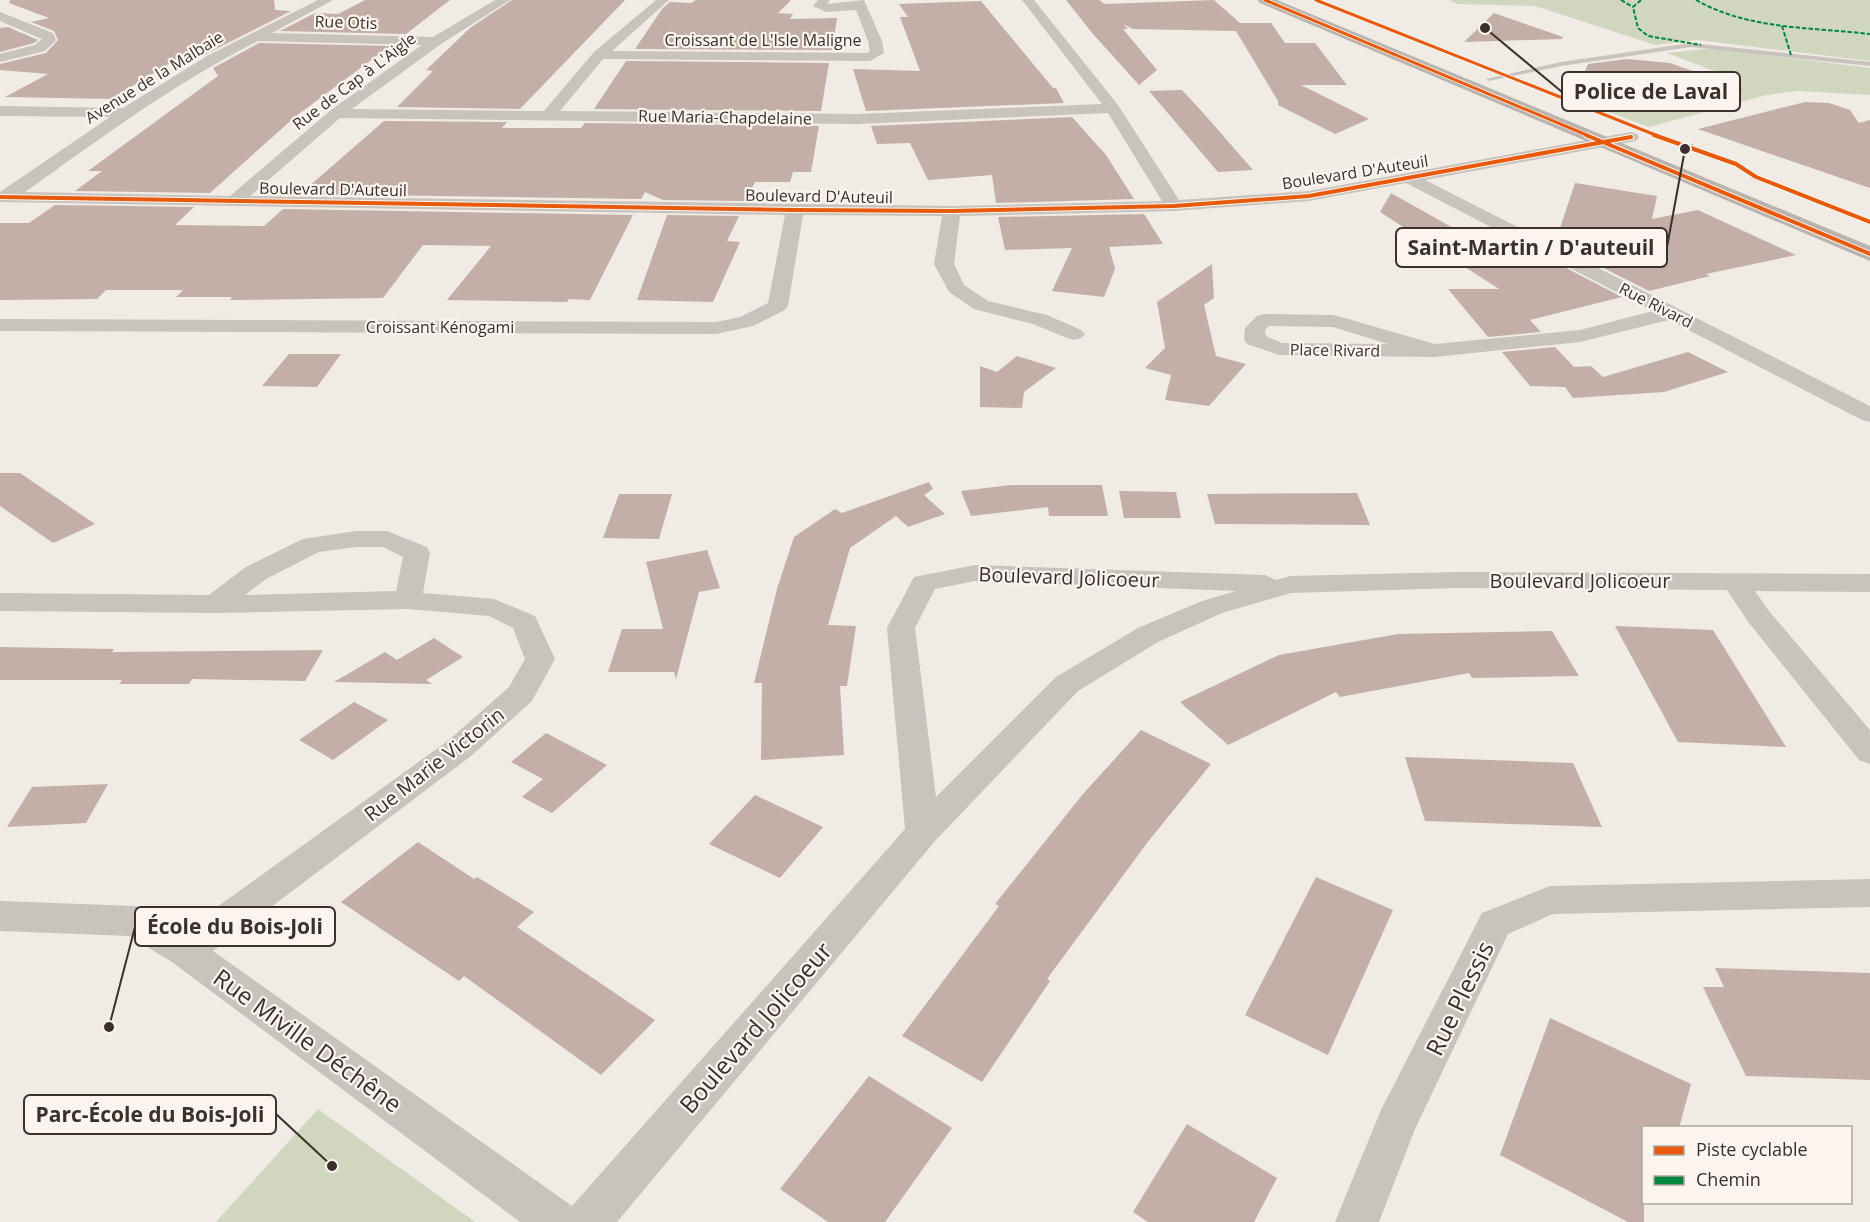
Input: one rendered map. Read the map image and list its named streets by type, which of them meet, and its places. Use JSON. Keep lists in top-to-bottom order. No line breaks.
{"streets":{"street":["Rue Otis","Croissant de L'Isle Maligne","Avenue de la Malbaie","Rue de Cap à L'Aigle","Rue Maria-Chapdelaine","Boulevard D'Auteuil","Rue Rivard","Croissant Kénogami","Place Rivard","Boulevard Jolicoeur","Rue Marie Victorin","Rue Plessis","Rue Miville Déchêne"]},"crossings":[["Rue Otis","Avenue de la Malbaie"],["Rue Otis","Rue de Cap à L'Aigle"],["Avenue de la Malbaie","Boulevard D'Auteuil"],["Rue de Cap à L'Aigle","Rue Maria-Chapdelaine"],["Rue de Cap à L'Aigle","Boulevard D'Auteuil"],["Boulevard D'Auteuil","Rue Rivard"],["Boulevard D'Auteuil","Croissant Kénogami"],["Rue Rivard","Place Rivard"],["Rue Marie Victorin","Rue Miville Déchêne"]],"places":["Police de Laval","Saint-Martin / D'auteuil","École du Bois-Joli","Parc-École du Bois-Joli"],"legend":["Piste cyclable","Chemin"]}
